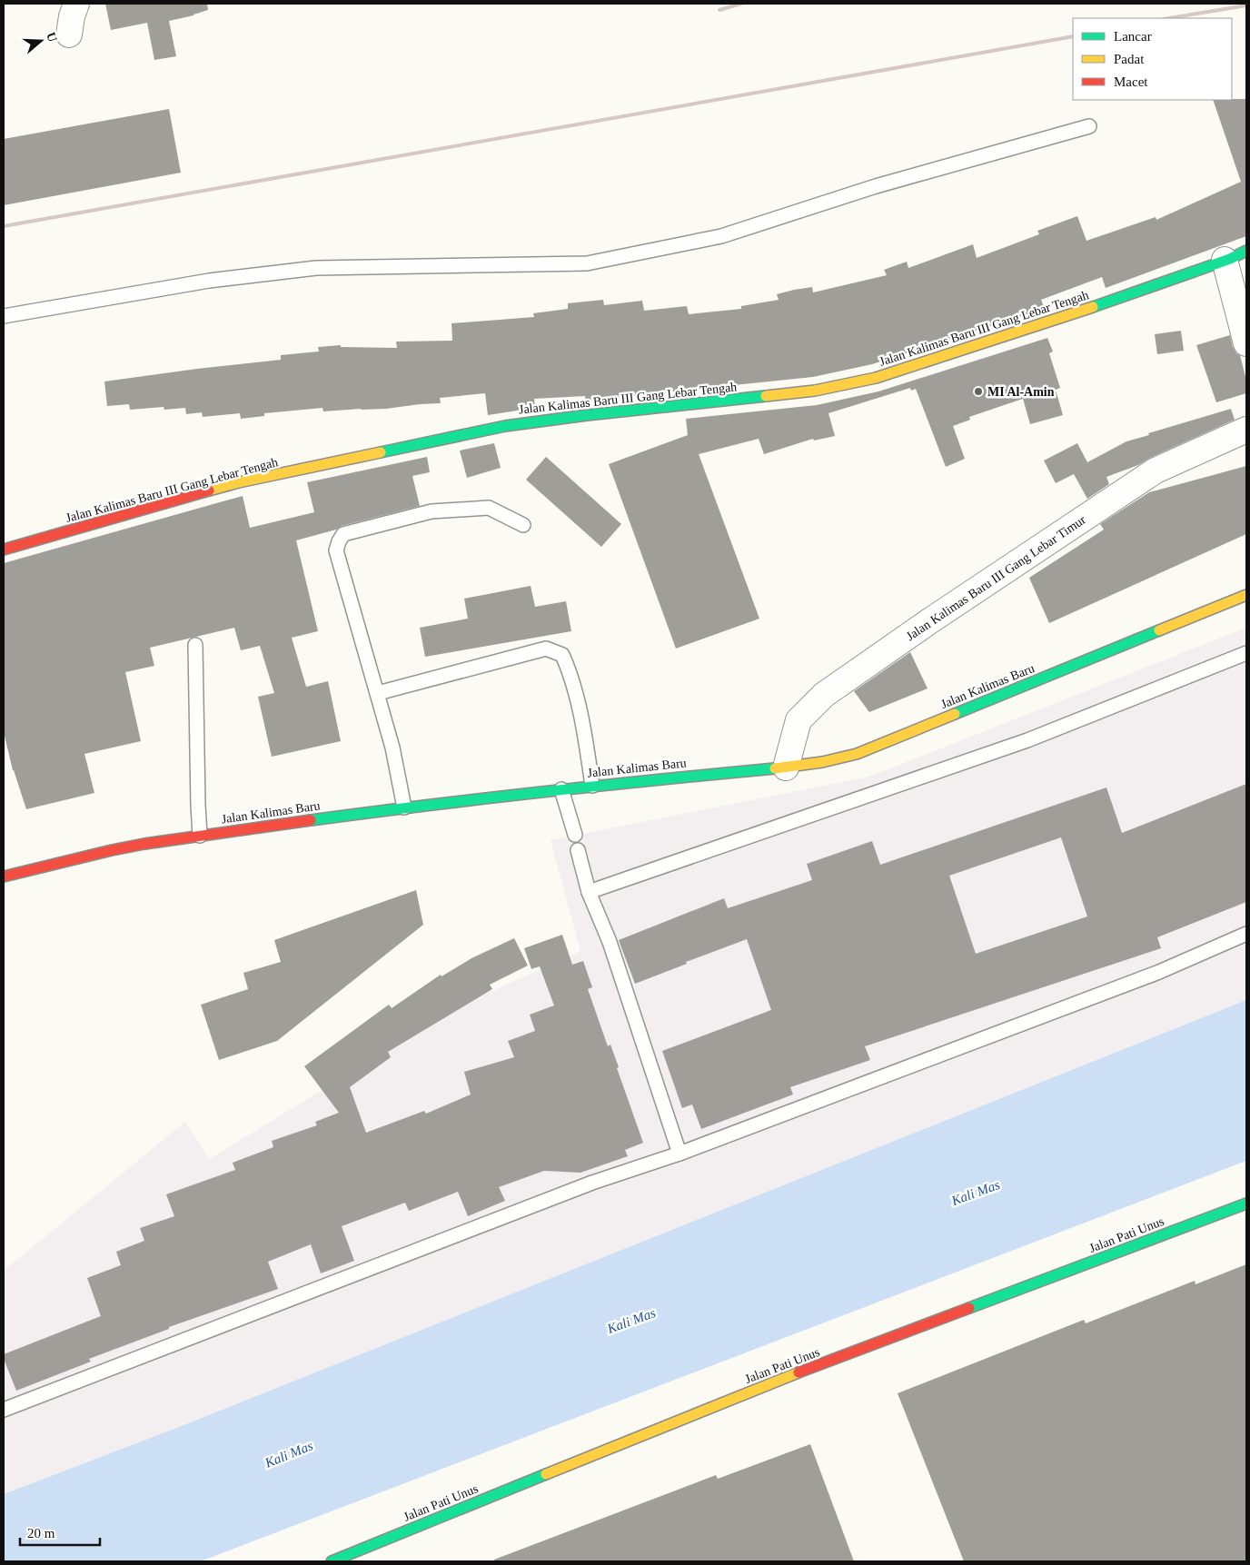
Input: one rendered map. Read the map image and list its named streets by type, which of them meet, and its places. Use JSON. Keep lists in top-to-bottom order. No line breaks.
{"streets":{"street":["Jalan Kalimas Baru III Gang Lebar Tengah","Jalan Kalimas Baru III Gang Lebar Timur","Jalan Kalimas Baru","Jalan Pati Unus"]},"crossings":[["Jalan Kalimas Baru III Gang Lebar Timur","Jalan Kalimas Baru"]],"water":["Kali Mas"],"places":["MI Al-Amin"],"legend":["Lancar","Padat","Macet"],"scale_bar":"20 m","north":"right"}
